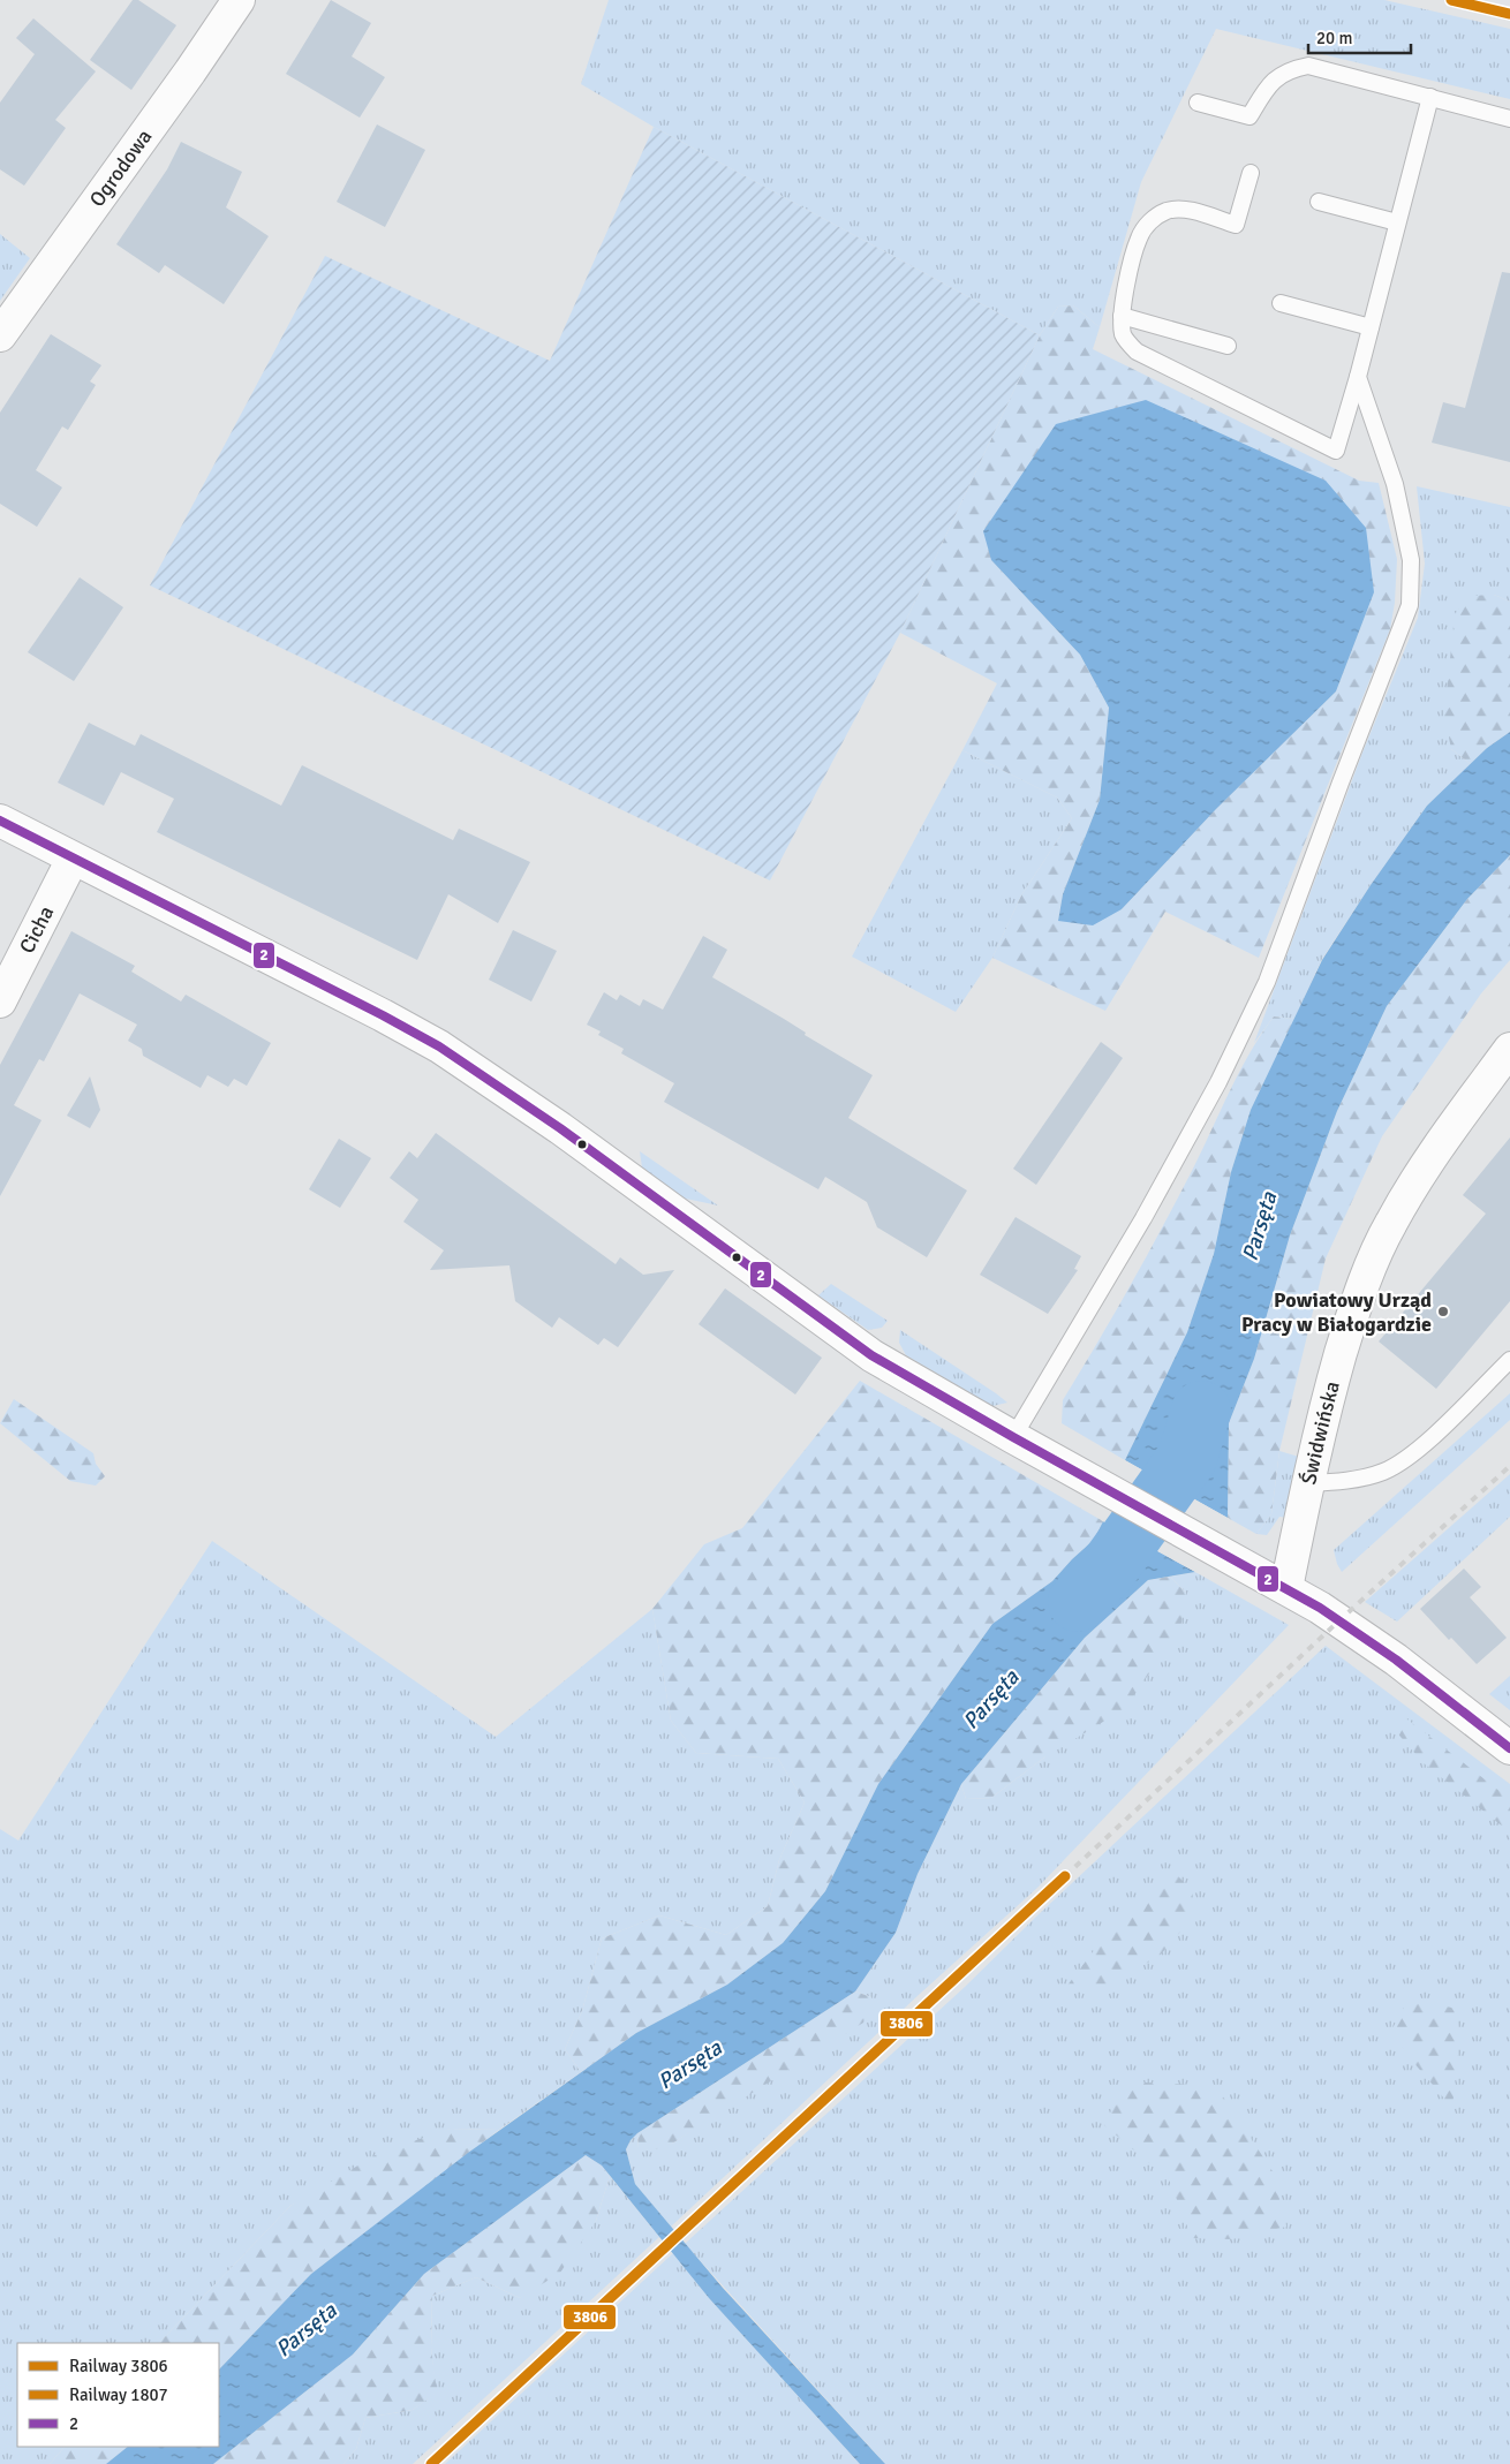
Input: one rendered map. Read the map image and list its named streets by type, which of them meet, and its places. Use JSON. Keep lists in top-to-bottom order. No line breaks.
{"streets":{"street":["Ogrodowa","Cicha","Świdwińska"]},"water":["Parsęta"],"places":["Powiatowy Urząd Pracy w Białogardzie"],"lines":["rail line 1807","transit line 2","rail line 3806"],"legend":["Railway 3806","Railway 1807","2"],"scale_bar":"20 m"}
